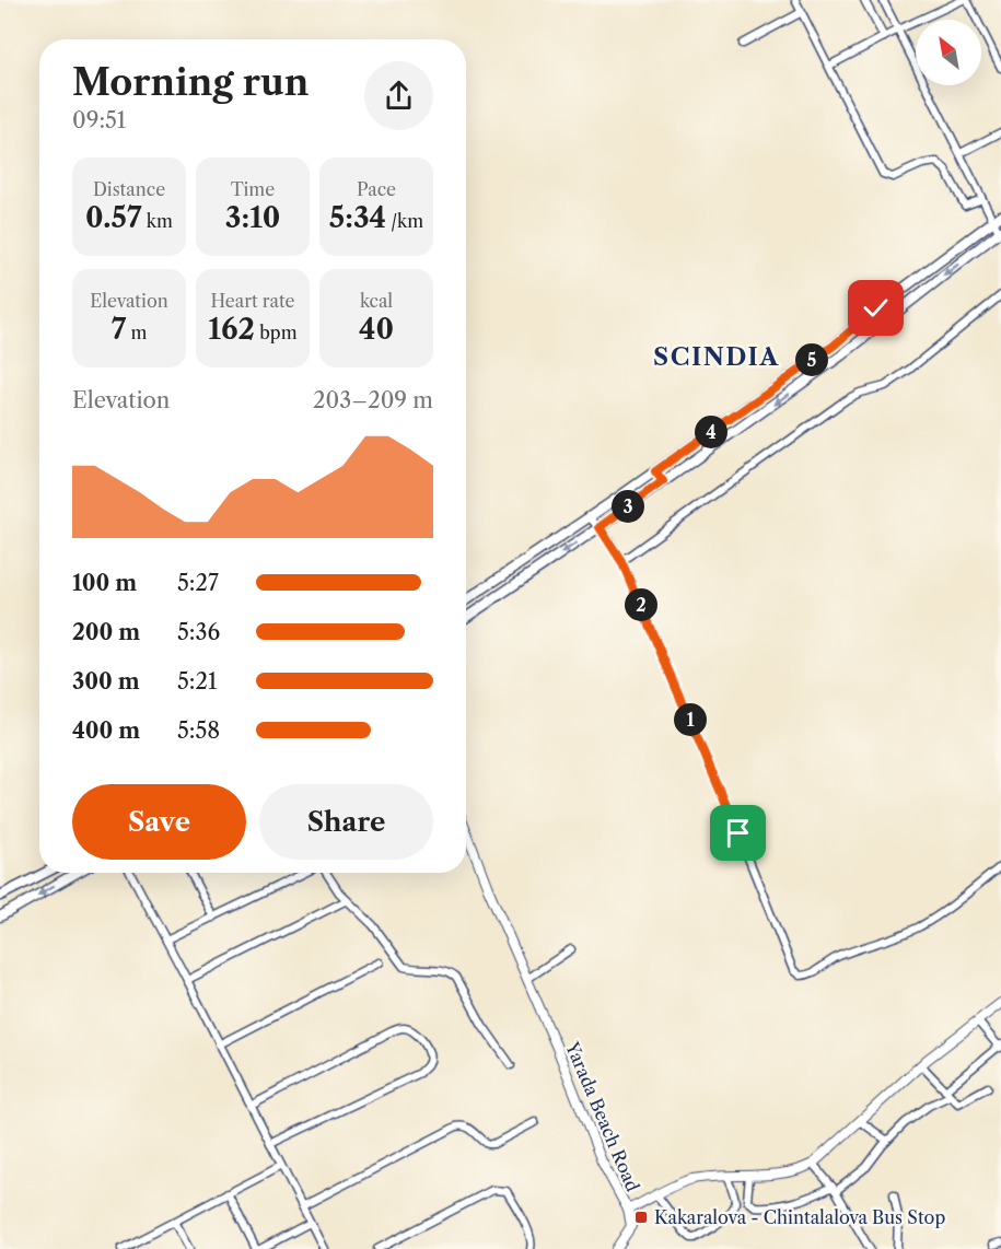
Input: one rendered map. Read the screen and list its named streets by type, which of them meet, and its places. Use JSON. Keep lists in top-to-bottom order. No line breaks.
{"streets":{"street":["Yarada Beach Road"]},"districts":["SCINDIA"],"places":{"transit":["Kakaralova - Chintalalova Bus Stop"]},"north":"top left","page":{"heading":["Morning run","09:51"],"stats":[["Distance","0.57 km"],["Time","3:10"],["Pace","5:34 /km"],["Elevation","7 m"],["Heart rate","162 bpm"],["kcal","40"]],"pins":["5","4","3","2","1"],"chart":["Elevation","203–209 m"],"list":[{"name":"100 m","note":"5:27"},{"name":"200 m","note":"5:36"},{"name":"300 m","note":"5:21"},{"name":"400 m","note":"5:58"}],"buttons":["Save","Share"]}}
